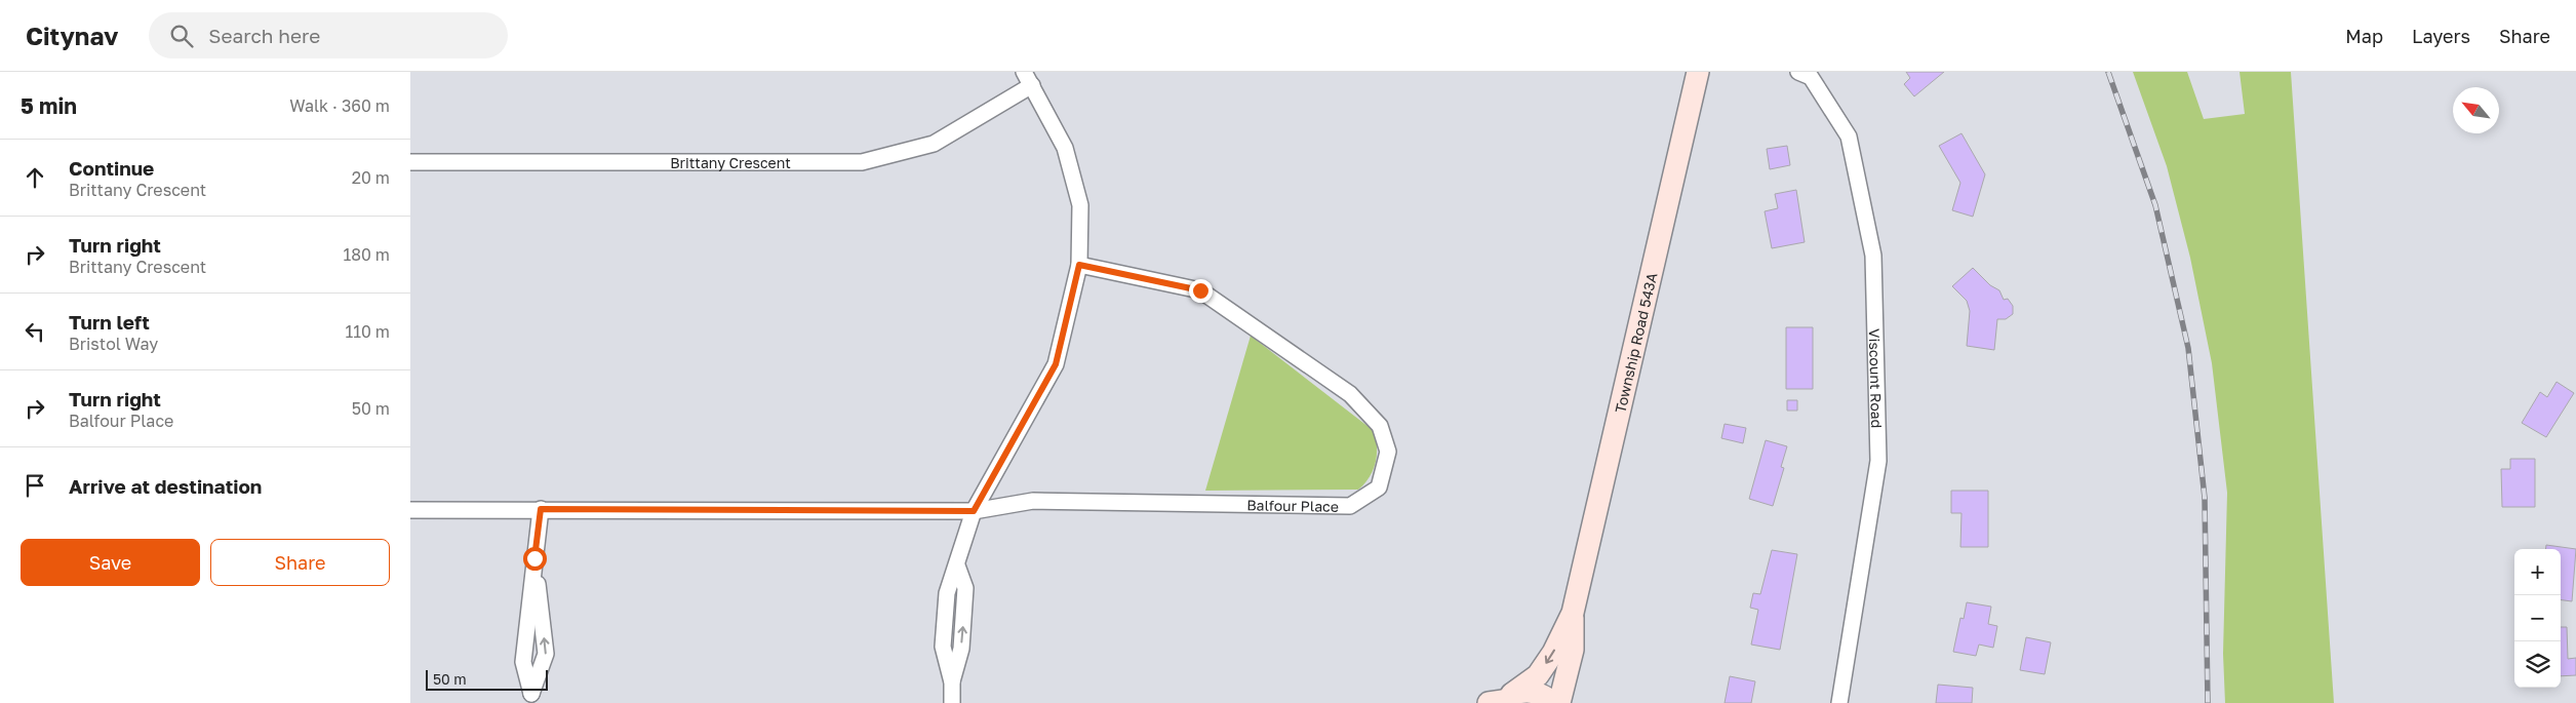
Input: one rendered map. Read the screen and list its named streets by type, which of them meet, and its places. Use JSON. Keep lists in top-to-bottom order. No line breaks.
{"streets":{"main road":["Township Road 543A"],"street":["Brittany Crescent","Viscount Road","Balfour Place"]},"scale_bar":"50 m","north":"top left","page":{"header":"Citynav","search":"Search here","nav":["Map","Layers","Share"],"heading":["5 min","Walk · 360 m"],"list":[["Continue","Brittany Crescent","20 m"],["Turn right","Brittany Crescent","180 m"],["Turn left","Bristol Way","110 m"],["Turn right","Balfour Place","50 m"],"Arrive at destination"],"buttons":["Save","Share"],"map_buttons":["+","−"],"scale":"50 m"}}
